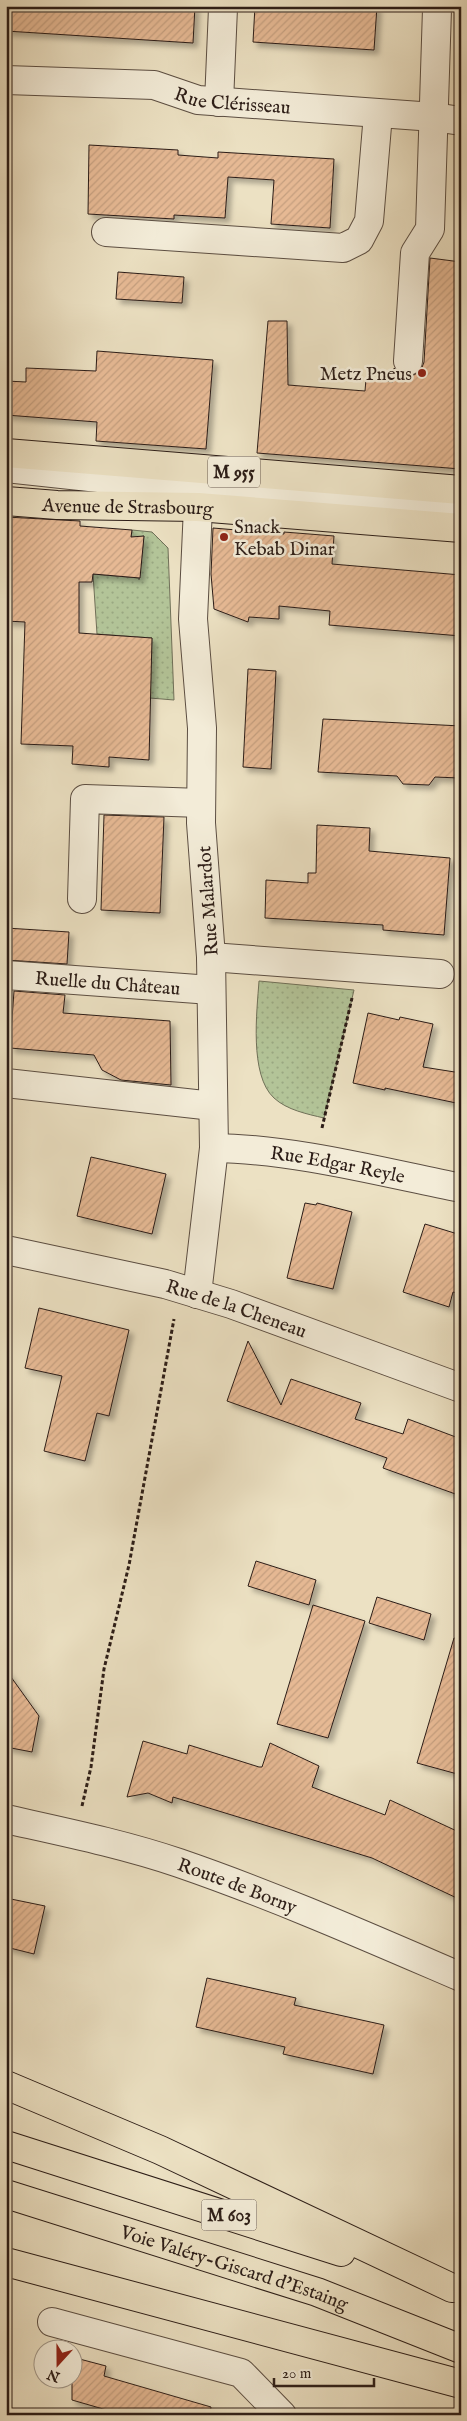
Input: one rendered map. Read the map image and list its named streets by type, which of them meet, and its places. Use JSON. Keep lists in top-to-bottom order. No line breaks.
{"streets":{"main road":["M 955","Avenue de Strasbourg","M 603","Voie Valéry-Giscard d'Estaing"],"street":["Rue Clérisseau","Rue Malardot","Ruelle du Château","Rue Edgar Reyle","Rue de la Cheneau","Route de Borny"]},"crossings":[["Avenue de Strasbourg","Rue Malardot"],["Rue Malardot","Ruelle du Château"],["Rue Malardot","Rue Edgar Reyle"],["Rue Malardot","Rue de la Cheneau"]],"places":["Metz Pneus","Snack Kebab Dinar"],"scale_bar":"20 m","north":"bottom"}
